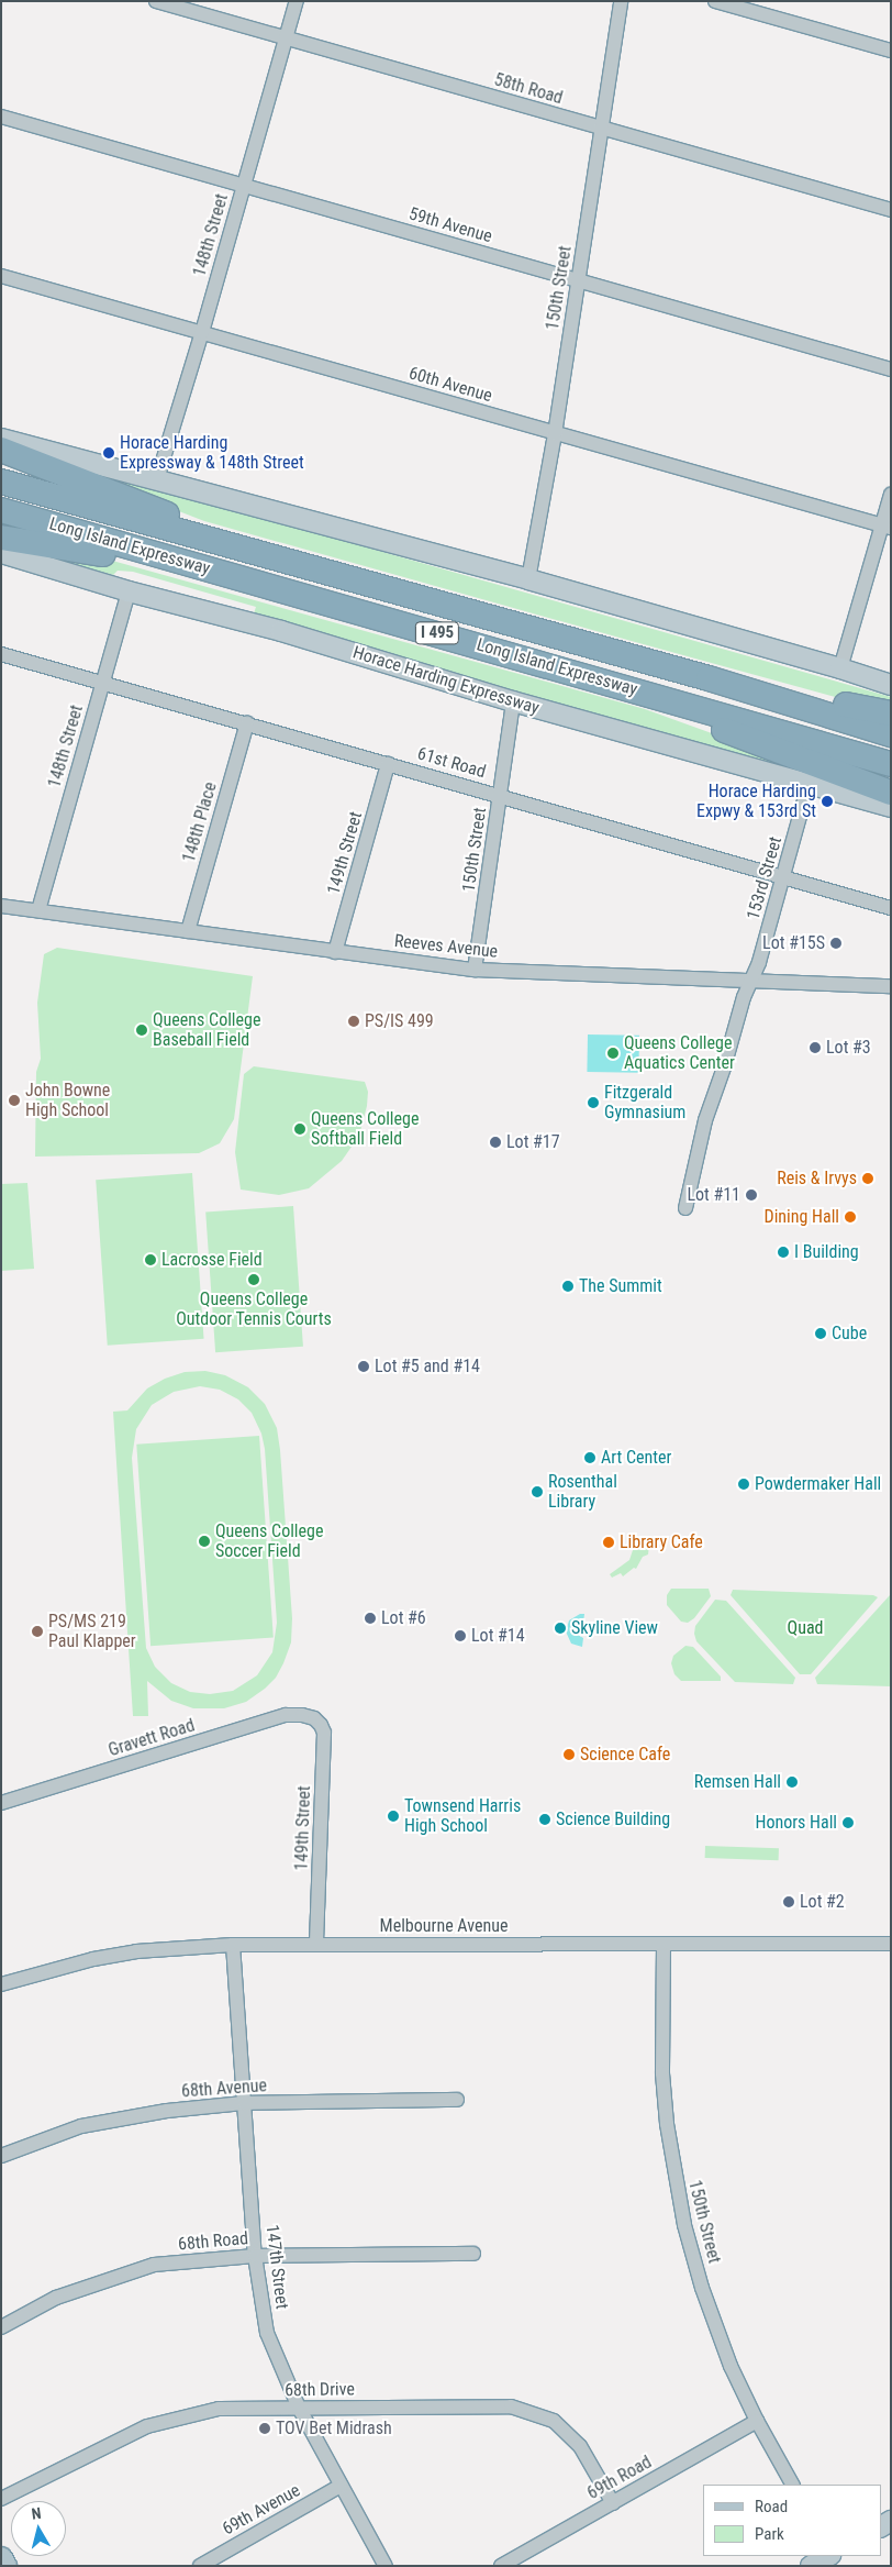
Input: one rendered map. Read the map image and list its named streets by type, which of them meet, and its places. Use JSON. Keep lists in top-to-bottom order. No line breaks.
{"streets":{"highway":["Long Island Expressway","I 495"],"main road":["Horace Harding Expressway"],"street":["58th Road","59th Avenue","148th Street","150th Street","60th Avenue","61st Road","148th Place","149th Street","153rd Street","Reeves Avenue","Gravett Road","Melbourne Avenue","68th Avenue","68th Road","147th Street","68th Drive","69th Road","69th Avenue"]},"crossings":[["58th Road","148th Street"],["58th Road","150th Street"],["59th Avenue","148th Street"],["59th Avenue","150th Street"],["148th Street","60th Avenue"],["148th Street","Horace Harding Expressway"],["148th Street","61st Road"],["148th Street","Reeves Avenue"],["150th Street","60th Avenue"],["150th Street","Horace Harding Expressway"],["150th Street","61st Road"],["150th Street","Reeves Avenue"],["150th Street","Melbourne Avenue"],["150th Street","69th Road"],["Horace Harding Expressway","153rd Street"],["61st Road","148th Place"],["61st Road","149th Street"],["61st Road","153rd Street"],["148th Place","Reeves Avenue"],["149th Street","Reeves Avenue"],["149th Street","Gravett Road"],["149th Street","Melbourne Avenue"],["153rd Street","Reeves Avenue"],["Melbourne Avenue","147th Street"],["68th Avenue","147th Street"],["68th Road","147th Street"],["147th Street","68th Drive"],["147th Street","69th Avenue"],["68th Drive","69th Road"]],"parks":["Quad"],"places":["Horace Harding Expressway & 148th Street","Horace Harding Expwy & 153rd St","Lot #15S","PS/IS 499","Queens College Baseball Field","Lot #3","Queens College Aquatics Center","John Bowne High School","Fitzgerald Gymnasium","Queens College Softball Field","Lot #17","Reis & Irvys","Lot #11","Dining Hall","I Building","Lacrosse Field","Queens College Outdoor Tennis Courts","The Summit","Cube","Lot #5 and #14","Art Center","Powdermaker Hall","Rosenthal Library","Queens College Soccer Field","Library Cafe","Lot #6","Skyline View","PS/MS 219 Paul Klapper","Lot #14","Science Cafe","Remsen Hall","Townsend Harris High School","Science Building","Honors Hall","Lot #2","TOV Bet Midrash"],"legend":["Road","Park"],"north":"top"}
